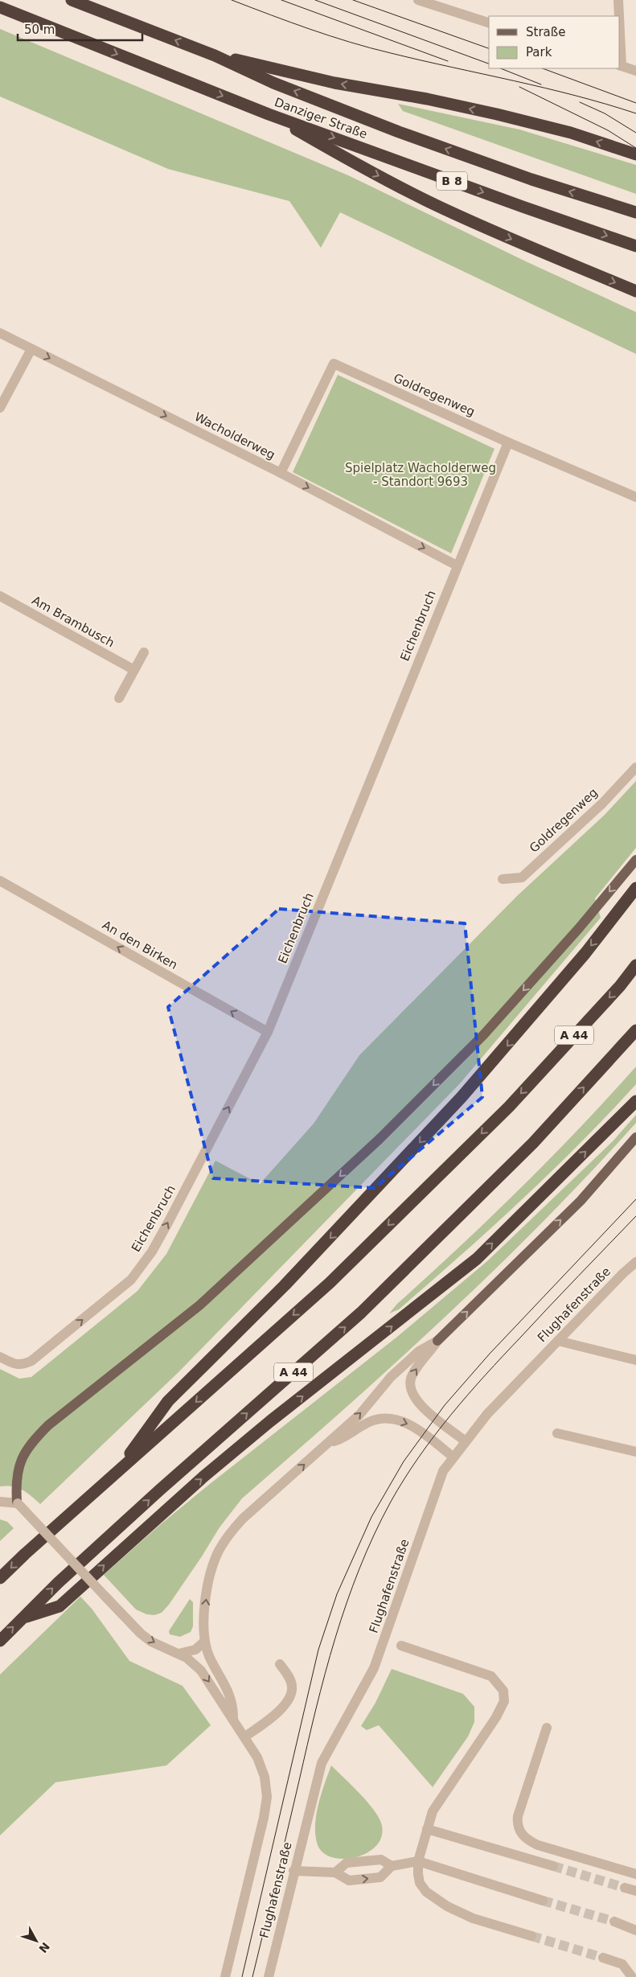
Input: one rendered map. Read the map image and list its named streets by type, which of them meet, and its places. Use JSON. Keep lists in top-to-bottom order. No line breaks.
{"streets":{"highway":["Danziger Straße","B 8","A 44"],"street":["Goldregenweg","Wacholderweg","Am Brambusch","Eichenbruch","An den Birken","Flughafenstraße"]},"crossings":[["Goldregenweg","Wacholderweg"],["Goldregenweg","Eichenbruch"],["Wacholderweg","Eichenbruch"],["Eichenbruch","An den Birken"]],"one_way":["Wacholderweg","Eichenbruch","An den Birken"],"parks":["Spielplatz Wacholderweg - Standort 9693"],"legend":["Straße","Park"],"scale_bar":"50 m","north":"bottom right"}
